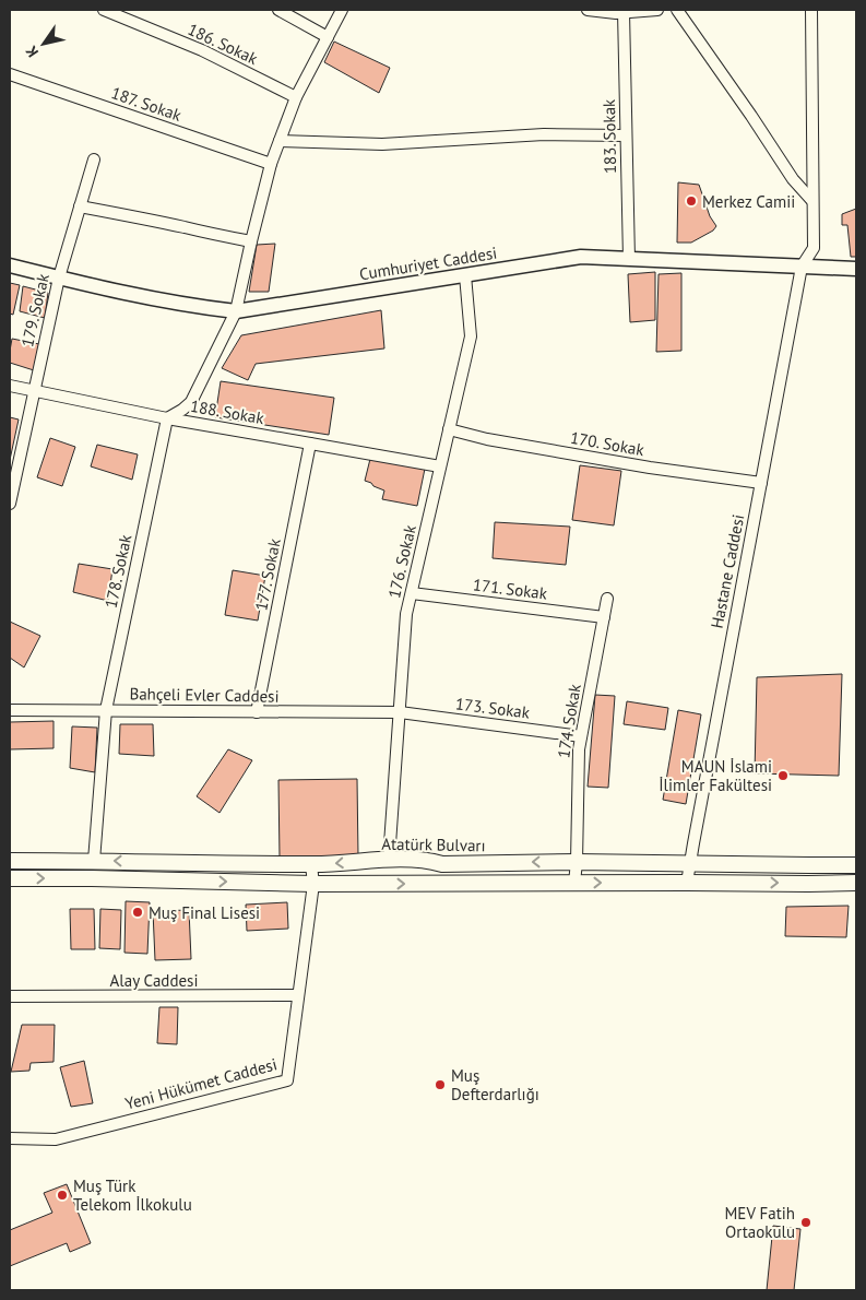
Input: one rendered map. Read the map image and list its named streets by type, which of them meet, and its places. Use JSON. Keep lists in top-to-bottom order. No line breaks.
{"streets":{"main road":["Atatürk Bulvarı"],"street":["186. Sokak","187. Sokak","183. Sokak","Cumhuriyet Caddesi","179. Sokak","188. Sokak","170. Sokak","176. Sokak","178. Sokak","Hastane Caddesi","177. Sokak","171. Sokak","Bahçeli Evler Caddesi","173. Sokak","174. Sokak","Alay Caddesi","Yeni Hükümet Caddesi"]},"crossings":[["183. Sokak","Cumhuriyet Caddesi"],["Cumhuriyet Caddesi","179. Sokak"],["Cumhuriyet Caddesi","176. Sokak"],["Cumhuriyet Caddesi","Hastane Caddesi"],["179. Sokak","188. Sokak"],["188. Sokak","176. Sokak"],["188. Sokak","178. Sokak"],["188. Sokak","177. Sokak"],["170. Sokak","176. Sokak"],["170. Sokak","Hastane Caddesi"],["176. Sokak","171. Sokak"],["176. Sokak","Bahçeli Evler Caddesi"],["176. Sokak","173. Sokak"],["176. Sokak","Atatürk Bulvarı"],["178. Sokak","Bahçeli Evler Caddesi"],["178. Sokak","Atatürk Bulvarı"],["Hastane Caddesi","Atatürk Bulvarı"],["177. Sokak","Bahçeli Evler Caddesi"],["171. Sokak","174. Sokak"],["Bahçeli Evler Caddesi","173. Sokak"],["173. Sokak","174. Sokak"],["174. Sokak","Atatürk Bulvarı"],["Atatürk Bulvarı","Yeni Hükümet Caddesi"],["Alay Caddesi","Yeni Hükümet Caddesi"]],"places":["Merkez Camii","MAUN İslami İlimler Fakültesi","Muş Final Lisesi","Muş Defterdarlığı","Muş Türk Telekom İlkokulu","MEV Fatih Ortaokulu"],"north":"bottom left"}
